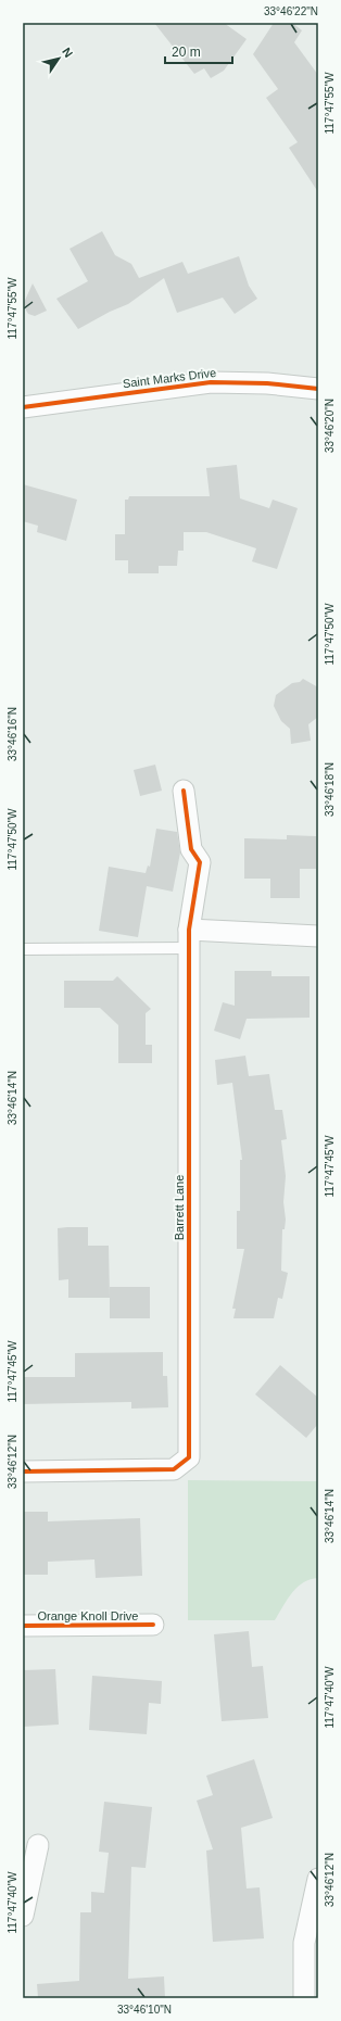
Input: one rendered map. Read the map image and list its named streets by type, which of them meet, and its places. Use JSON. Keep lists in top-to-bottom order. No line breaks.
{"streets":{"street":["Saint Marks Drive","Barrett Lane","Orange Knoll Drive"]},"scale_bar":"20 m","north":"top right","coordinates":["33°46'22\"N","117°47'55\"W","33°46'20\"N","117°47'50\"W","33°46'16\"N","33°46'18\"N","33°46'14\"N","117°47'45\"W","33°46'12\"N","117°47'40\"W","33°46'10\"N"]}
